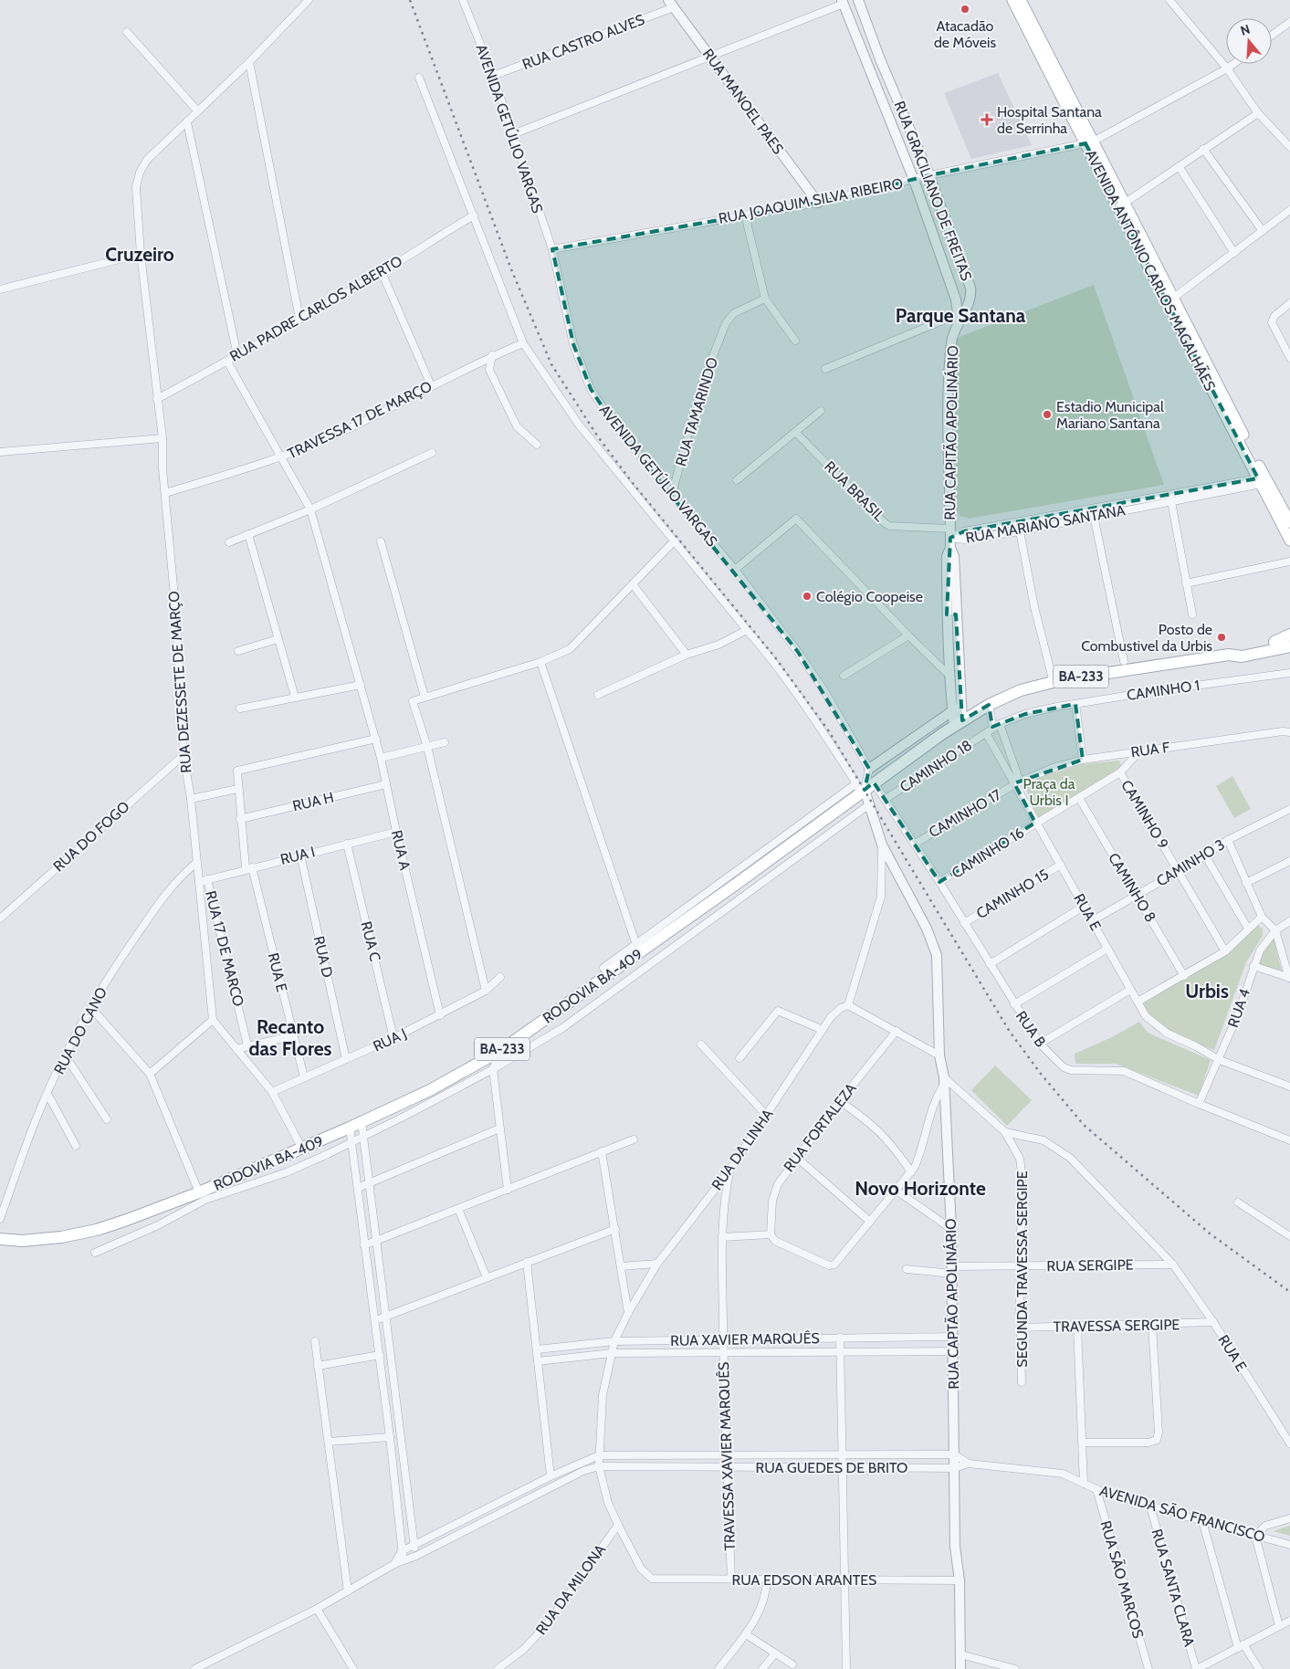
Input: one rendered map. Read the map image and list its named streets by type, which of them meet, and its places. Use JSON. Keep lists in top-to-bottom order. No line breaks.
{"streets":{"main road":["AVENIDA ANTÔNIO CARLOS MAGALHÃES","BA-233","RODOVIA BA-409"],"street":["RUA CASTRO ALVES","RUA MANOEL PAES","AVENIDA GETÚLIO VARGAS","RUA GRACILIANO DE FREITAS","RUA JOAQUIM SILVA RIBEIRO","RUA PADRE CARLOS ALBERTO","RUA TAMARINDO","TRAVESSA 17 DE MARÇO","RUA CAPITÃO APOLINÁRIO","RUA BRASIL","RUA MARIANO SANTANA","RUA DEZESSETE DE MARÇO","CAMINHO 1","RUA F","CAMINHO 18","RUA H","CAMINHO 17","CAMINHO 9","RUA DO FOGO","RUA A","CAMINHO 16","RUA I","CAMINHO 3","CAMINHO 8","CAMINHO 15","RUA E","RUA C","RUA 17 DE MARCO","RUA D","RUA 4","RUA B","RUA DO CANO","RUA J","RUA FORTALEZA","RUA DA LINHA","RUA SERGIPE","SEGUNDA TRAVESSA SERGIPE","RUA CAPTÃO APOLINÁRIO","TRAVESSA SERGIPE","RUA XAVIER MARQUÊS","TRAVESSA XAVIER MARQUÊS","RUA GUEDES DE BRITO","AVENIDA SÃO FRANCISCO","RUA EDSON ARANTES","RUA SÃO MARCOS","RUA SANTA CLARA","RUA DA MILONA"]},"crossings":[["RUA CASTRO ALVES","RUA MANOEL PAES"],["RUA CASTRO ALVES","AVENIDA GETÚLIO VARGAS"],["RUA MANOEL PAES","RUA JOAQUIM SILVA RIBEIRO"],["AVENIDA GETÚLIO VARGAS","RUA JOAQUIM SILVA RIBEIRO"],["AVENIDA GETÚLIO VARGAS","RUA PADRE CARLOS ALBERTO"],["AVENIDA GETÚLIO VARGAS","RUA TAMARINDO"],["AVENIDA GETÚLIO VARGAS","TRAVESSA 17 DE MARÇO"],["AVENIDA GETÚLIO VARGAS","RODOVIA BA-409"],["AVENIDA GETÚLIO VARGAS","RUA B"],["AVENIDA GETÚLIO VARGAS","RUA CAPTÃO APOLINÁRIO"],["RUA GRACILIANO DE FREITAS","RUA JOAQUIM SILVA RIBEIRO"],["RUA GRACILIANO DE FREITAS","RUA CAPITÃO APOLINÁRIO"],["RUA JOAQUIM SILVA RIBEIRO","AVENIDA ANTÔNIO CARLOS MAGALHÃES"],["AVENIDA ANTÔNIO CARLOS MAGALHÃES","RUA MARIANO SANTANA"],["RUA PADRE CARLOS ALBERTO","RUA DEZESSETE DE MARÇO"],["RUA PADRE CARLOS ALBERTO","RUA A"],["TRAVESSA 17 DE MARÇO","RUA DEZESSETE DE MARÇO"],["TRAVESSA 17 DE MARÇO","RUA A"],["RUA CAPITÃO APOLINÁRIO","RUA BRASIL"],["RUA CAPITÃO APOLINÁRIO","RUA MARIANO SANTANA"],["RUA CAPITÃO APOLINÁRIO","BA-233"],["RUA CAPITÃO APOLINÁRIO","RODOVIA BA-409"],["RUA BRASIL","RUA MARIANO SANTANA"],["BA-233","RODOVIA BA-409"],["RUA DEZESSETE DE MARÇO","RUA DO FOGO"],["RUA DEZESSETE DE MARÇO","RUA I"],["RUA DEZESSETE DE MARÇO","RUA DO CANO"],["CAMINHO 1","CAMINHO 18"],["CAMINHO 1","RUA E"],["RUA F","CAMINHO 17"],["RUA F","CAMINHO 16"],["RUA F","RUA E"],["CAMINHO 18","RUA E"],["CAMINHO 18","RUA B"],["RUA H","RUA A"],["RUA H","RUA E"],["CAMINHO 17","RUA E"],["CAMINHO 17","RUA B"],["CAMINHO 9","CAMINHO 16"],["CAMINHO 9","CAMINHO 3"],["RUA A","RUA I"],["RUA A","RUA E"],["RUA A","RUA J"],["CAMINHO 16","CAMINHO 8"],["CAMINHO 16","RUA E"],["CAMINHO 16","RUA B"],["RUA I","RUA E"],["RUA I","RUA C"],["RUA I","RUA 17 DE MARCO"],["RUA I","RUA D"],["CAMINHO 3","CAMINHO 8"],["CAMINHO 3","RUA E"],["CAMINHO 15","RUA E"],["CAMINHO 15","RUA B"],["RUA E","RUA 4"],["RUA E","RUA J"],["RUA E","RUA SERGIPE"],["RUA E","SEGUNDA TRAVESSA SERGIPE"],["RUA E","TRAVESSA SERGIPE"],["RUA C","RUA J"],["RUA D","RUA J"],["RODOVIA BA-409","RUA B"],["RODOVIA BA-409","RUA CAPTÃO APOLINÁRIO"],["RUA 4","RUA B"],["RUA B","RUA CAPTÃO APOLINÁRIO"],["RUA DA LINHA","RUA XAVIER MARQUÊS"],["RUA DA LINHA","TRAVESSA XAVIER MARQUÊS"],["RUA DA LINHA","RUA GUEDES DE BRITO"],["RUA DA LINHA","RUA EDSON ARANTES"],["RUA DA LINHA","RUA DA MILONA"],["RUA SERGIPE","SEGUNDA TRAVESSA SERGIPE"],["RUA SERGIPE","RUA CAPTÃO APOLINÁRIO"],["SEGUNDA TRAVESSA SERGIPE","TRAVESSA SERGIPE"],["RUA CAPTÃO APOLINÁRIO","RUA XAVIER MARQUÊS"],["RUA CAPTÃO APOLINÁRIO","RUA GUEDES DE BRITO"],["RUA CAPTÃO APOLINÁRIO","AVENIDA SÃO FRANCISCO"],["RUA CAPTÃO APOLINÁRIO","RUA EDSON ARANTES"],["RUA XAVIER MARQUÊS","TRAVESSA XAVIER MARQUÊS"],["TRAVESSA XAVIER MARQUÊS","RUA GUEDES DE BRITO"],["TRAVESSA XAVIER MARQUÊS","RUA EDSON ARANTES"],["RUA GUEDES DE BRITO","AVENIDA SÃO FRANCISCO"],["AVENIDA SÃO FRANCISCO","RUA SÃO MARCOS"],["AVENIDA SÃO FRANCISCO","RUA SANTA CLARA"]],"districts":["Cruzeiro","Parque Santana","Urbis","Recanto das Flores","Novo Horizonte"],"parks":["Praça da Urbis I"],"places":{"other":["Atacadão de Móveis","Estadio Municipal Mariano Santana","Colégio Coopeise","Posto de Combustivel da Urbis"],"health":["Hospital Santana de Serrinha"]},"north":"top"}
